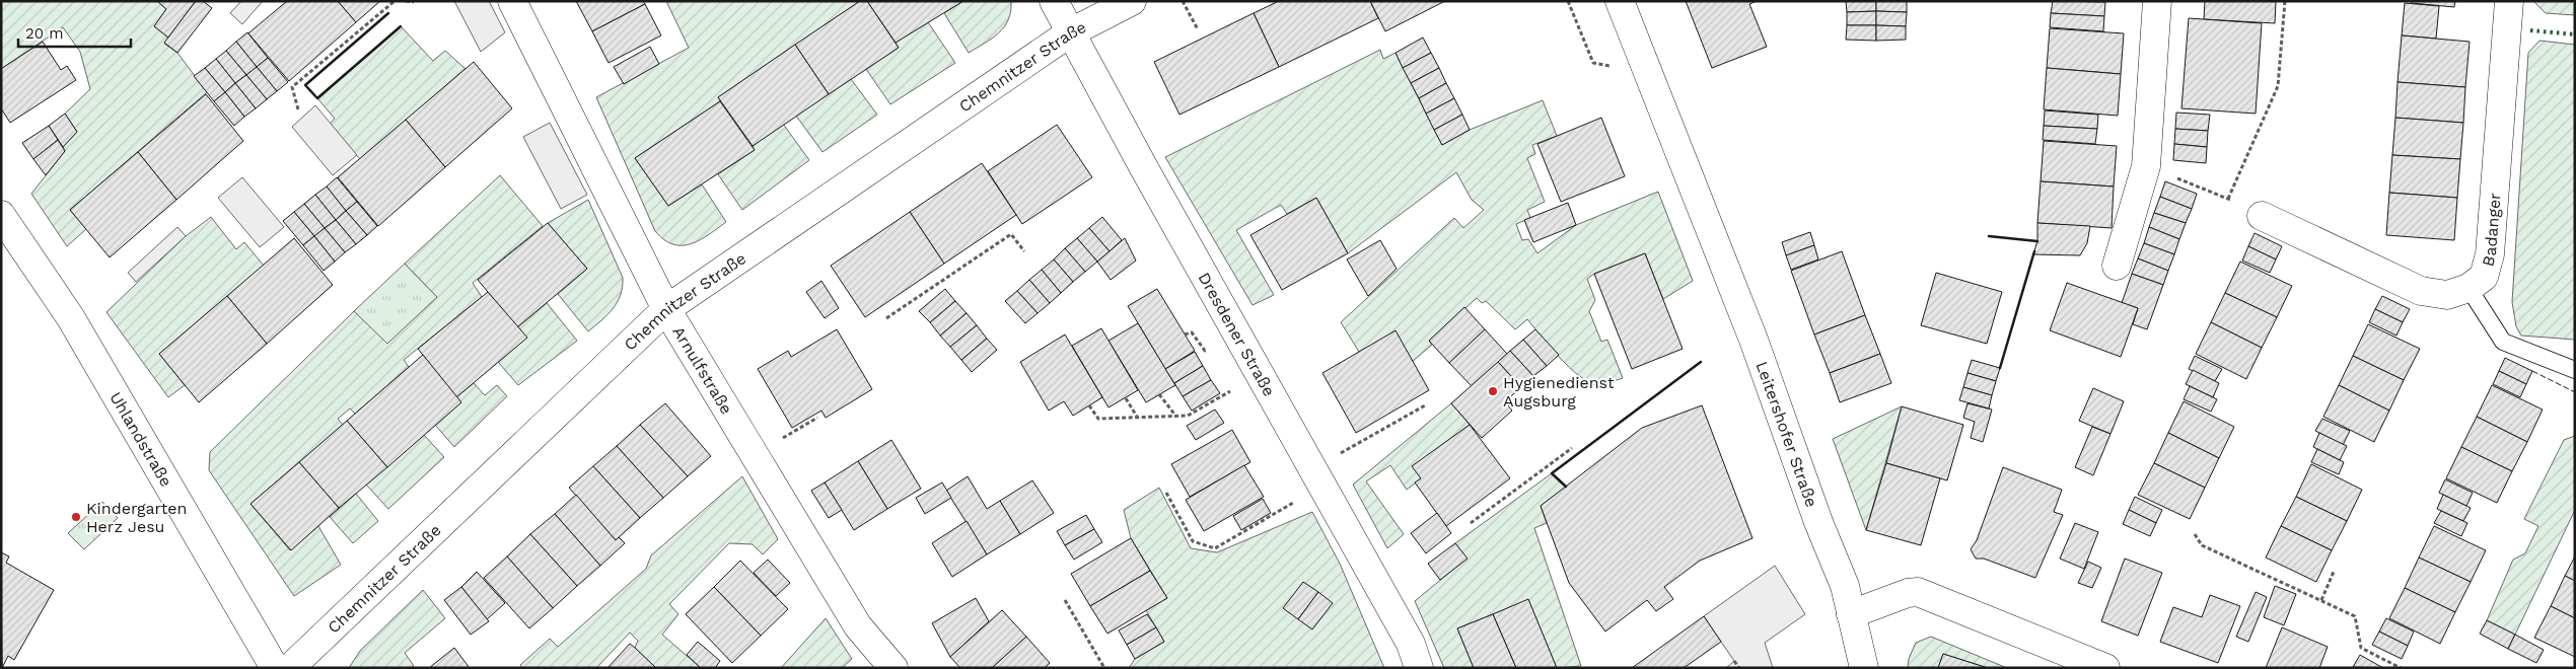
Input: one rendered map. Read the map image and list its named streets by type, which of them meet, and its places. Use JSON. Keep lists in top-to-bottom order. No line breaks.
{"streets":{"street":["Chemnitzer Straße","Badanger","Dresdener Straße","Arnulfstraße","Leitershofer Straße","Uhlandstraße"]},"crossings":[["Chemnitzer Straße","Dresdener Straße"],["Chemnitzer Straße","Arnulfstraße"]],"places":["Hygienedienst Augsburg","Kindergarten Herz Jesu"],"scale_bar":"20 m"}
